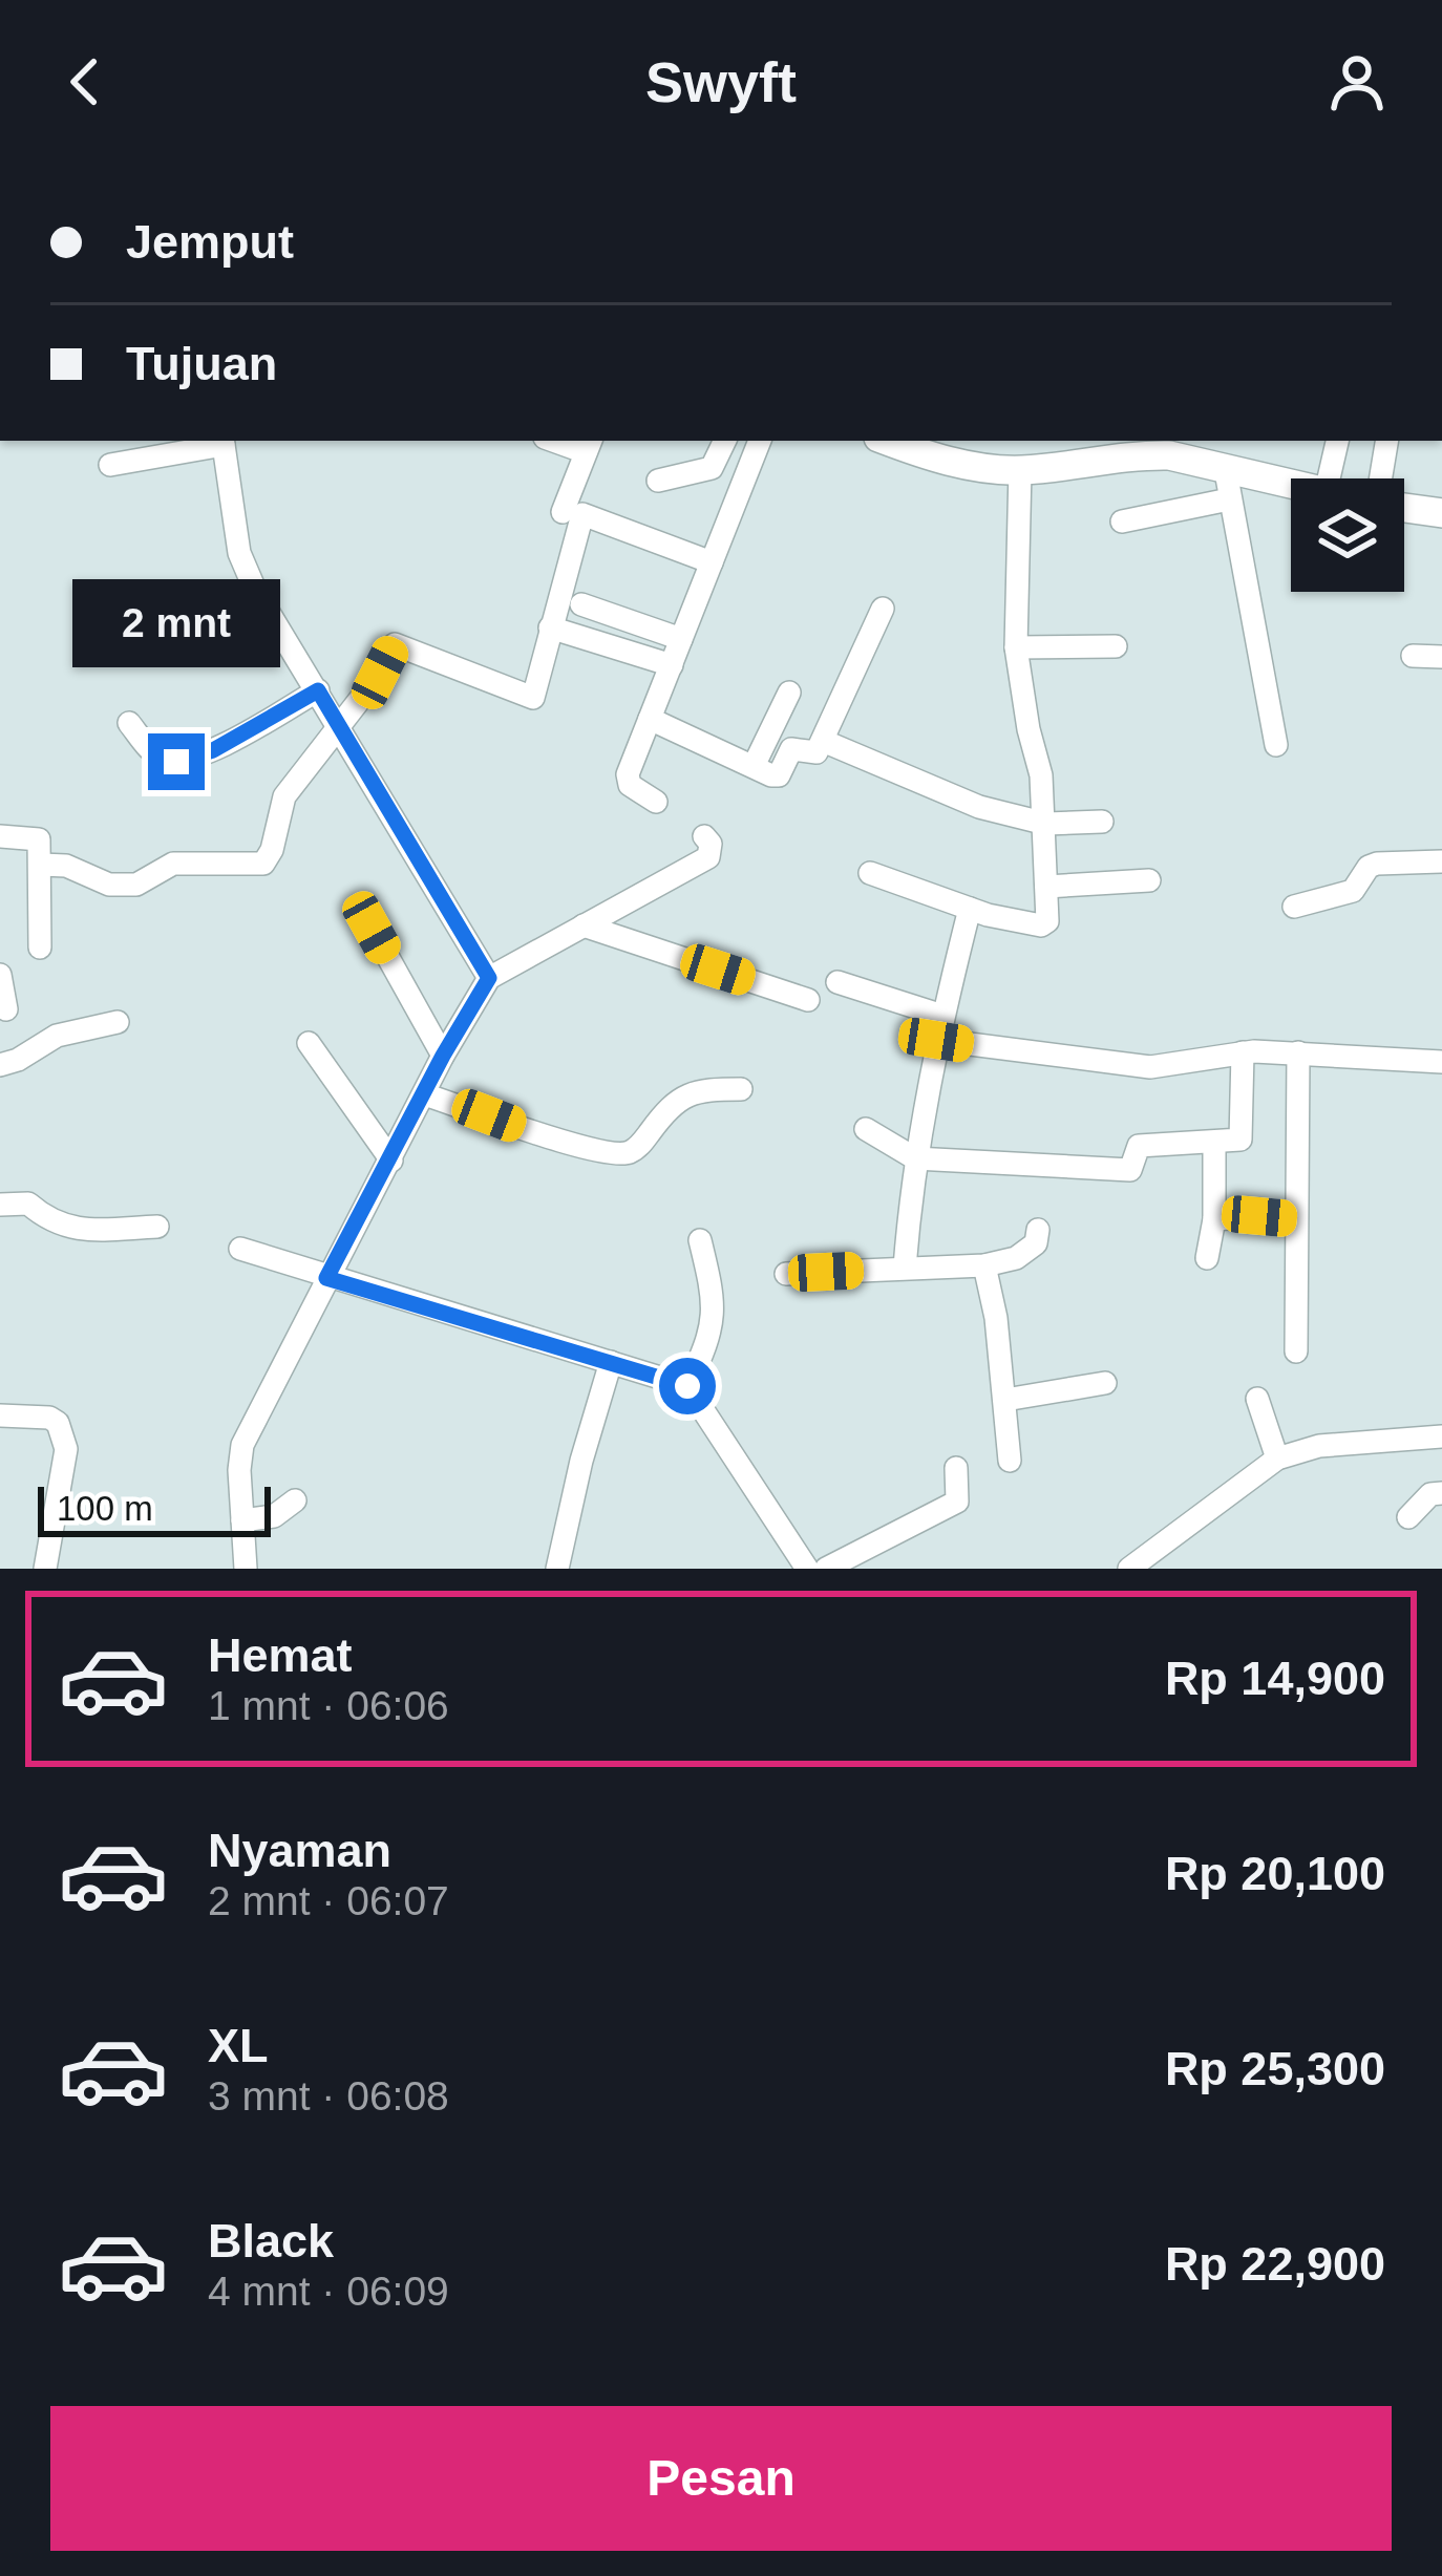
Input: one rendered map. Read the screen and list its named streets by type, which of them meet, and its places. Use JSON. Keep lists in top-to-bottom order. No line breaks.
{"scale_bar":"100 m","page":{"header":"Swyft","banner":["Jemput","Tujuan"],"bubble":"2 mnt","scale":"100 m","list":[{"name":"Hemat","note":"1 mnt · 06:06","value":"Rp 14,900"},{"name":"Nyaman","note":"2 mnt · 06:07","value":"Rp 20,100"},{"name":"XL","note":"3 mnt · 06:08","value":"Rp 25,300"},{"name":"Black","note":"4 mnt · 06:09","value":"Rp 22,900"}],"buttons":"Pesan"}}
